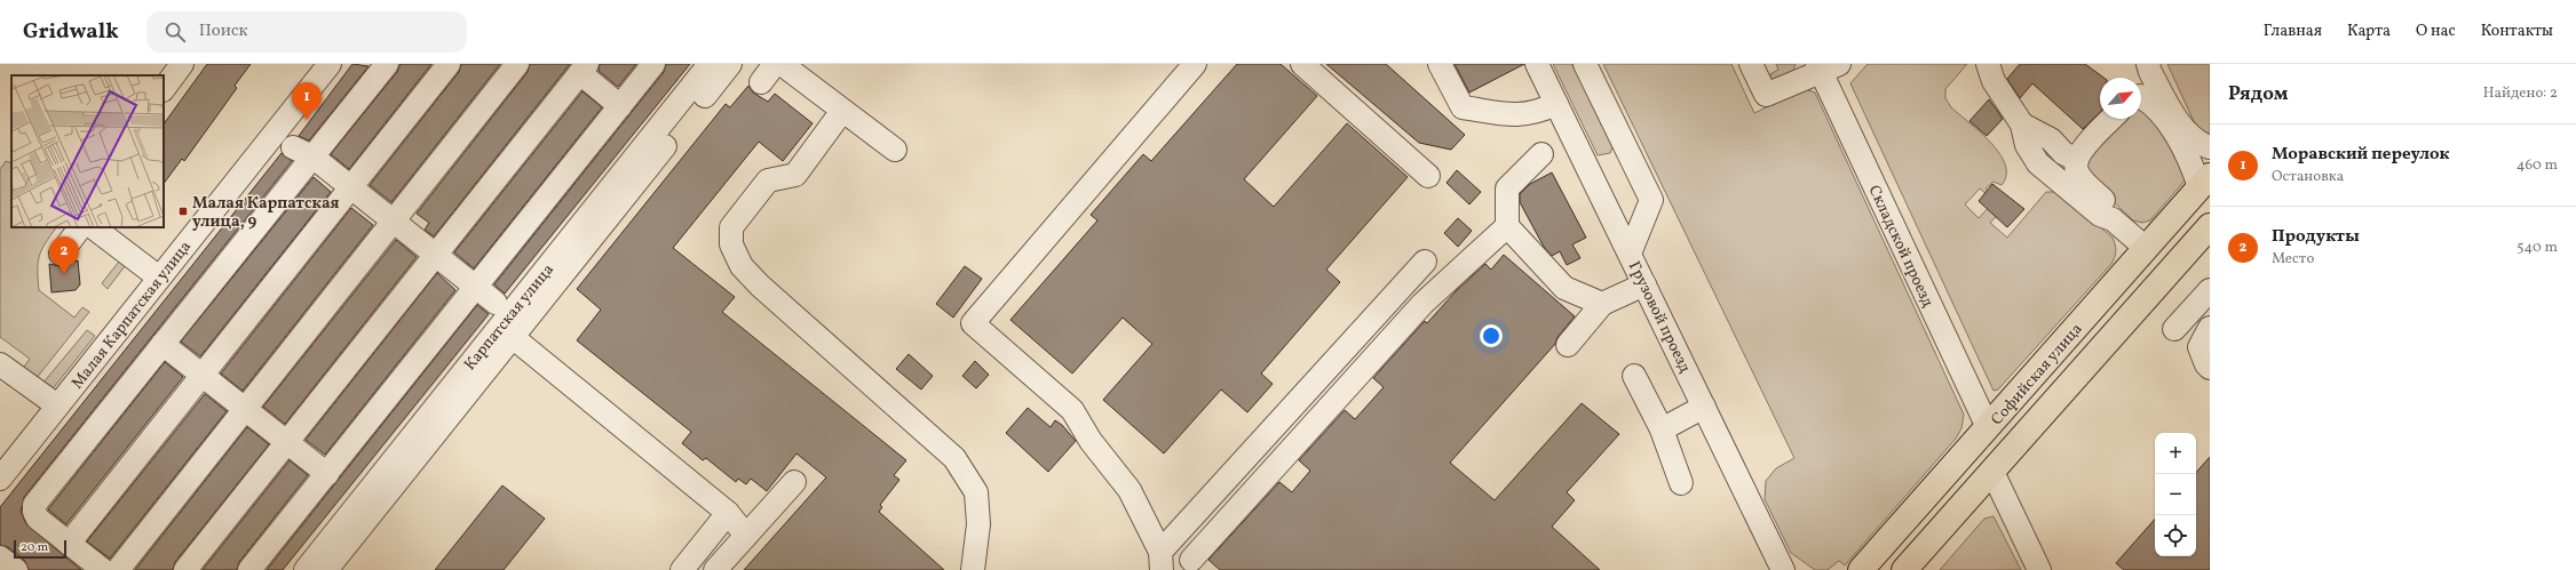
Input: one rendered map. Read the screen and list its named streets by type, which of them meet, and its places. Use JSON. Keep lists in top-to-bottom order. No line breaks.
{"streets":{"main road":["Софийская улица"],"street":["Складской проезд","Малая Карпатская улица","Карпатская улица","Грузовой проезд"]},"crossings":[["Складской проезд","Софийская улица"]],"places":{"transit":["Малая Карпатская улица, 9"]},"scale_bar":"20 m","north":"top right","page":{"header":"Gridwalk","search":"Поиск","nav":["Главная","Карта","О нас","Контакты"],"heading":["Рядом","Найдено: 2"],"pins":["1","2"],"list":[{"mark":"1","name":"Моравский переулок","note":"Остановка","value":"460 m"},{"mark":"2","name":"Продукты","note":"Место","value":"540 m"}],"map_buttons":["+","−"],"scale":"20 m"}}
